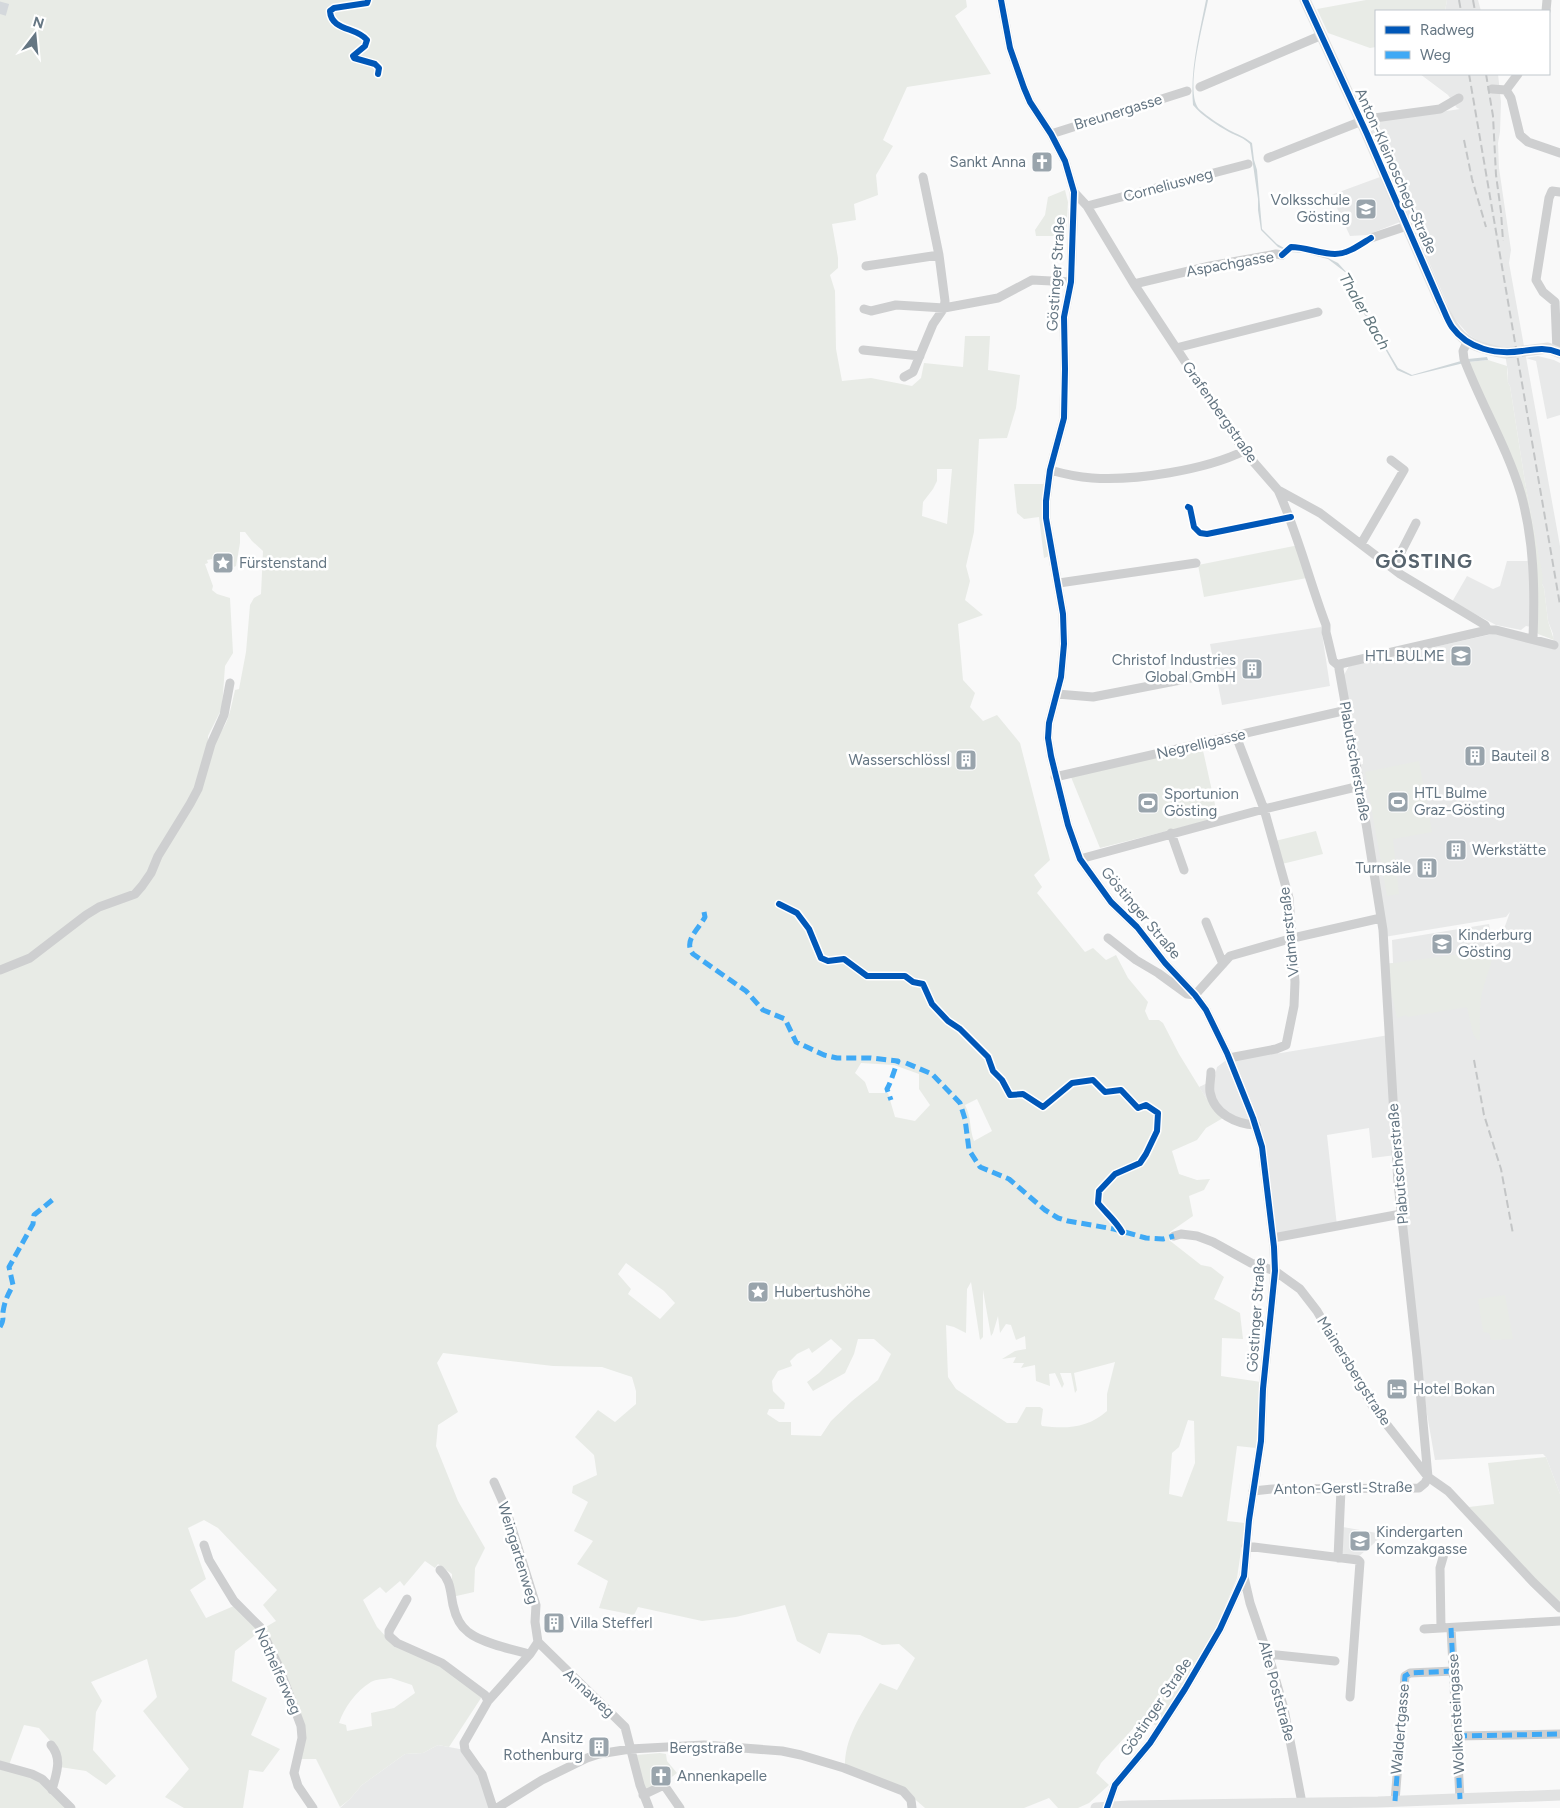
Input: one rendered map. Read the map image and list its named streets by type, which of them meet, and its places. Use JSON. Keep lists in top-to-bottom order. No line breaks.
{"streets":{"main road":["Anton-Kleinoscheg-Straße"],"street":["Breunergasse","Corneliusweg","Aspachgasse","Göstinger Straße","Grafenbergstraße","Negrelligasse","Plabutscherstraße","Vidmarstraße","Mainersbergstraße","Anton-Gerstl-Straße","Weingartenweg","Nothelferweg","Alte Poststraße","Annaweg","Wolkensteingasse","Waldertgasse","Bergstraße"]},"crossings":[["Breunergasse","Göstinger Straße"],["Corneliusweg","Grafenbergstraße"],["Aspachgasse","Grafenbergstraße"],["Göstinger Straße","Grafenbergstraße"],["Göstinger Straße","Negrelligasse"],["Göstinger Straße","Vidmarstraße"],["Göstinger Straße","Mainersbergstraße"],["Göstinger Straße","Anton-Gerstl-Straße"],["Göstinger Straße","Alte Poststraße"],["Grafenbergstraße","Plabutscherstraße"],["Negrelligasse","Plabutscherstraße"],["Negrelligasse","Vidmarstraße"],["Plabutscherstraße","Mainersbergstraße"],["Plabutscherstraße","Anton-Gerstl-Straße"],["Mainersbergstraße","Anton-Gerstl-Straße"],["Weingartenweg","Annaweg"],["Annaweg","Bergstraße"],["Wolkensteingasse","Waldertgasse"]],"districts":["GÖSTING"],"water":["Thaler Bach"],"places":{"church":["Sankt Anna","Annenkapelle"],"school or university":["Volksschule Gösting","HTL BULME","Kinderburg Gösting","Kindergarten Komzakgasse"],"place":["Fürstenstand","Hubertushöhe"],"building":["Christof Industries Global GmbH","Bauteil 8","Wasserschlössl","Werkstätte","Turnsäle","Villa Stefferl","Ansitz Rothenburg"],"sports":["HTL Bulme Graz-Gösting","Sportunion Gösting"],"hotel":["Hotel Bokan"]},"legend":["Radweg","Weg"],"north":"top"}
